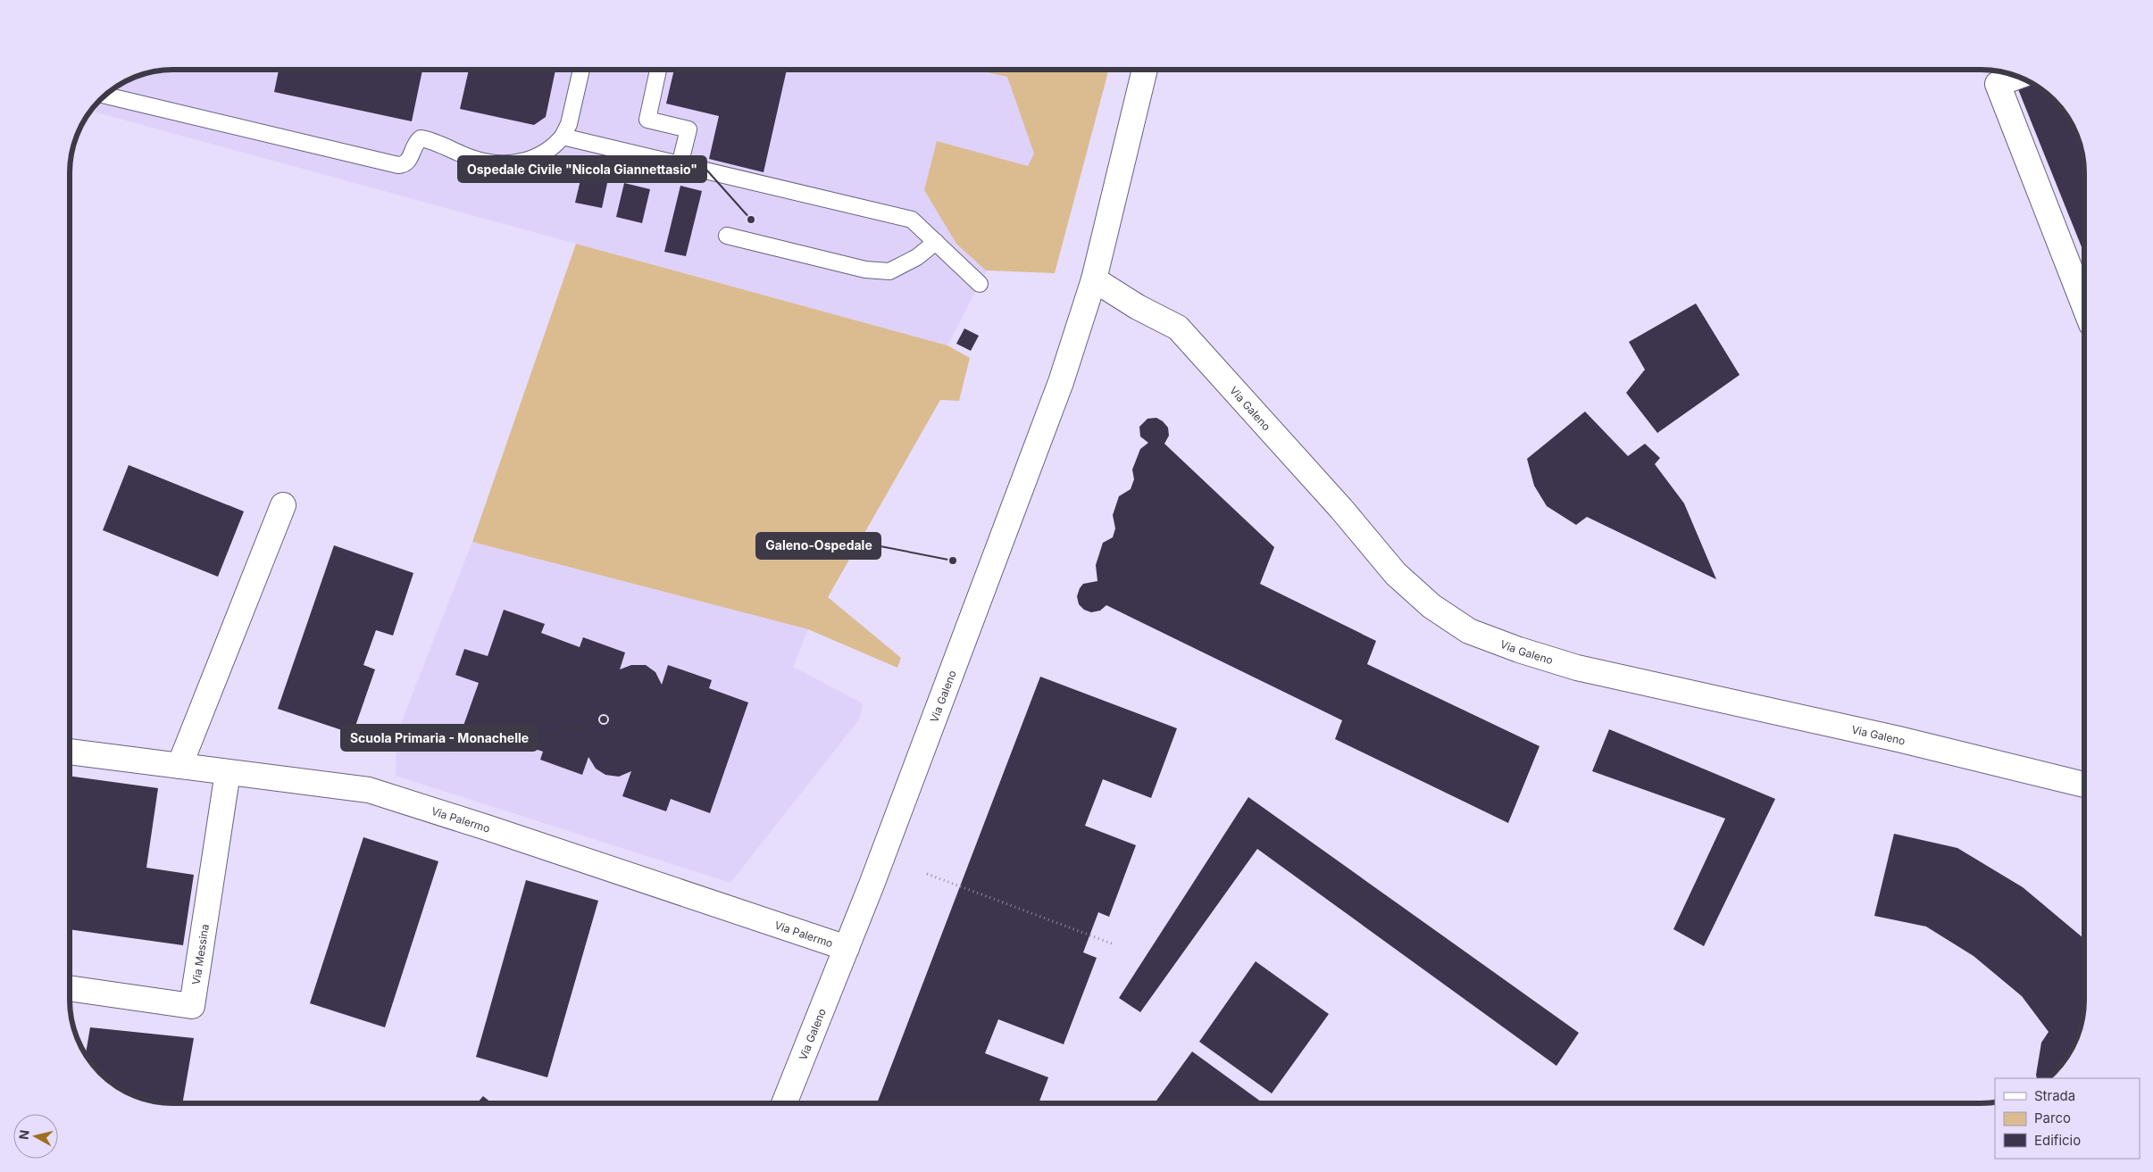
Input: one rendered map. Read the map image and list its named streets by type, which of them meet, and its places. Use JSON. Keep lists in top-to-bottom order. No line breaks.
{"streets":{"street":["Via Galeno","Via Palermo","Via Messina"]},"crossings":[["Via Galeno","Via Palermo"],["Via Palermo","Via Messina"]],"places":["Ospedale Civile \"Nicola Giannettasio\"","Galeno-Ospedale","Scuola Primaria - Monachelle"],"legend":["Strada","Parco","Edificio"],"north":"left"}
